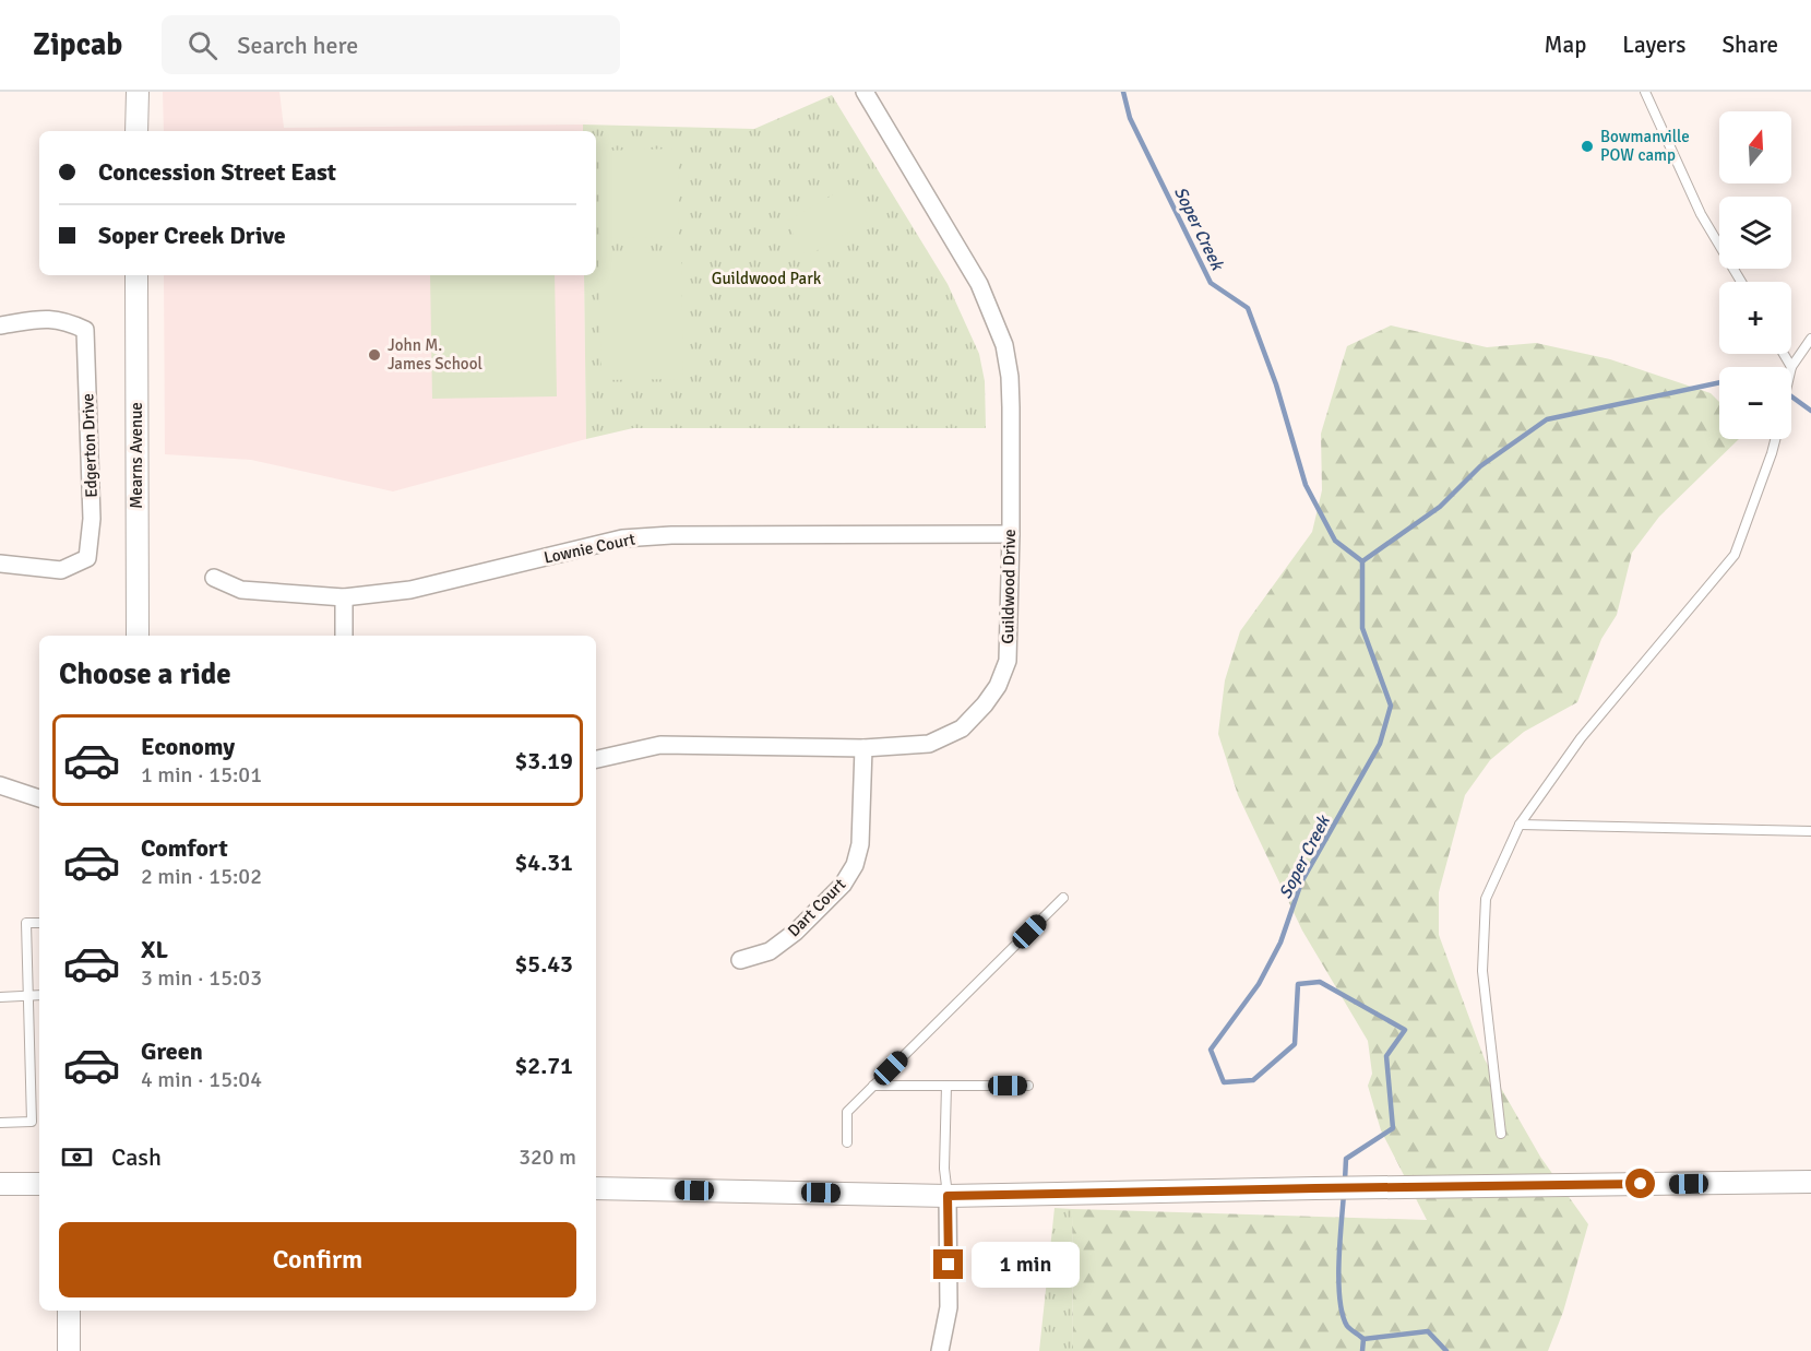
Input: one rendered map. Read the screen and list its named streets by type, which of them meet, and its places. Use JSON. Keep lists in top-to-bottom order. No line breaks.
{"streets":{"street":["Edgerton Drive","Mearns Avenue","Lownie Court","Guildwood Drive","Dart Court"]},"crossings":[["Lownie Court","Guildwood Drive"],["Guildwood Drive","Dart Court"]],"water":["Soper Creek"],"parks":["Guildwood Park"],"places":["Bowmanville POW camp","John M. James School"],"north":"top","page":{"header":"Zipcab","search":"Search here","nav":["Map","Layers","Share"],"map_buttons":["+","−"],"banner":["Concession Street East","Soper Creek Drive"],"heading":"Choose a ride","list":[{"name":"Economy","note":"1 min · 15:01","value":"$3.19"},{"name":"Comfort","note":"2 min · 15:02","value":"$4.31"},{"name":"XL","note":"3 min · 15:03","value":"$5.43"},{"name":"Green","note":"4 min · 15:04","value":"$2.71"}],"pay":["Cash","320 m"],"buttons":"Confirm","bubble":"1 min"}}
